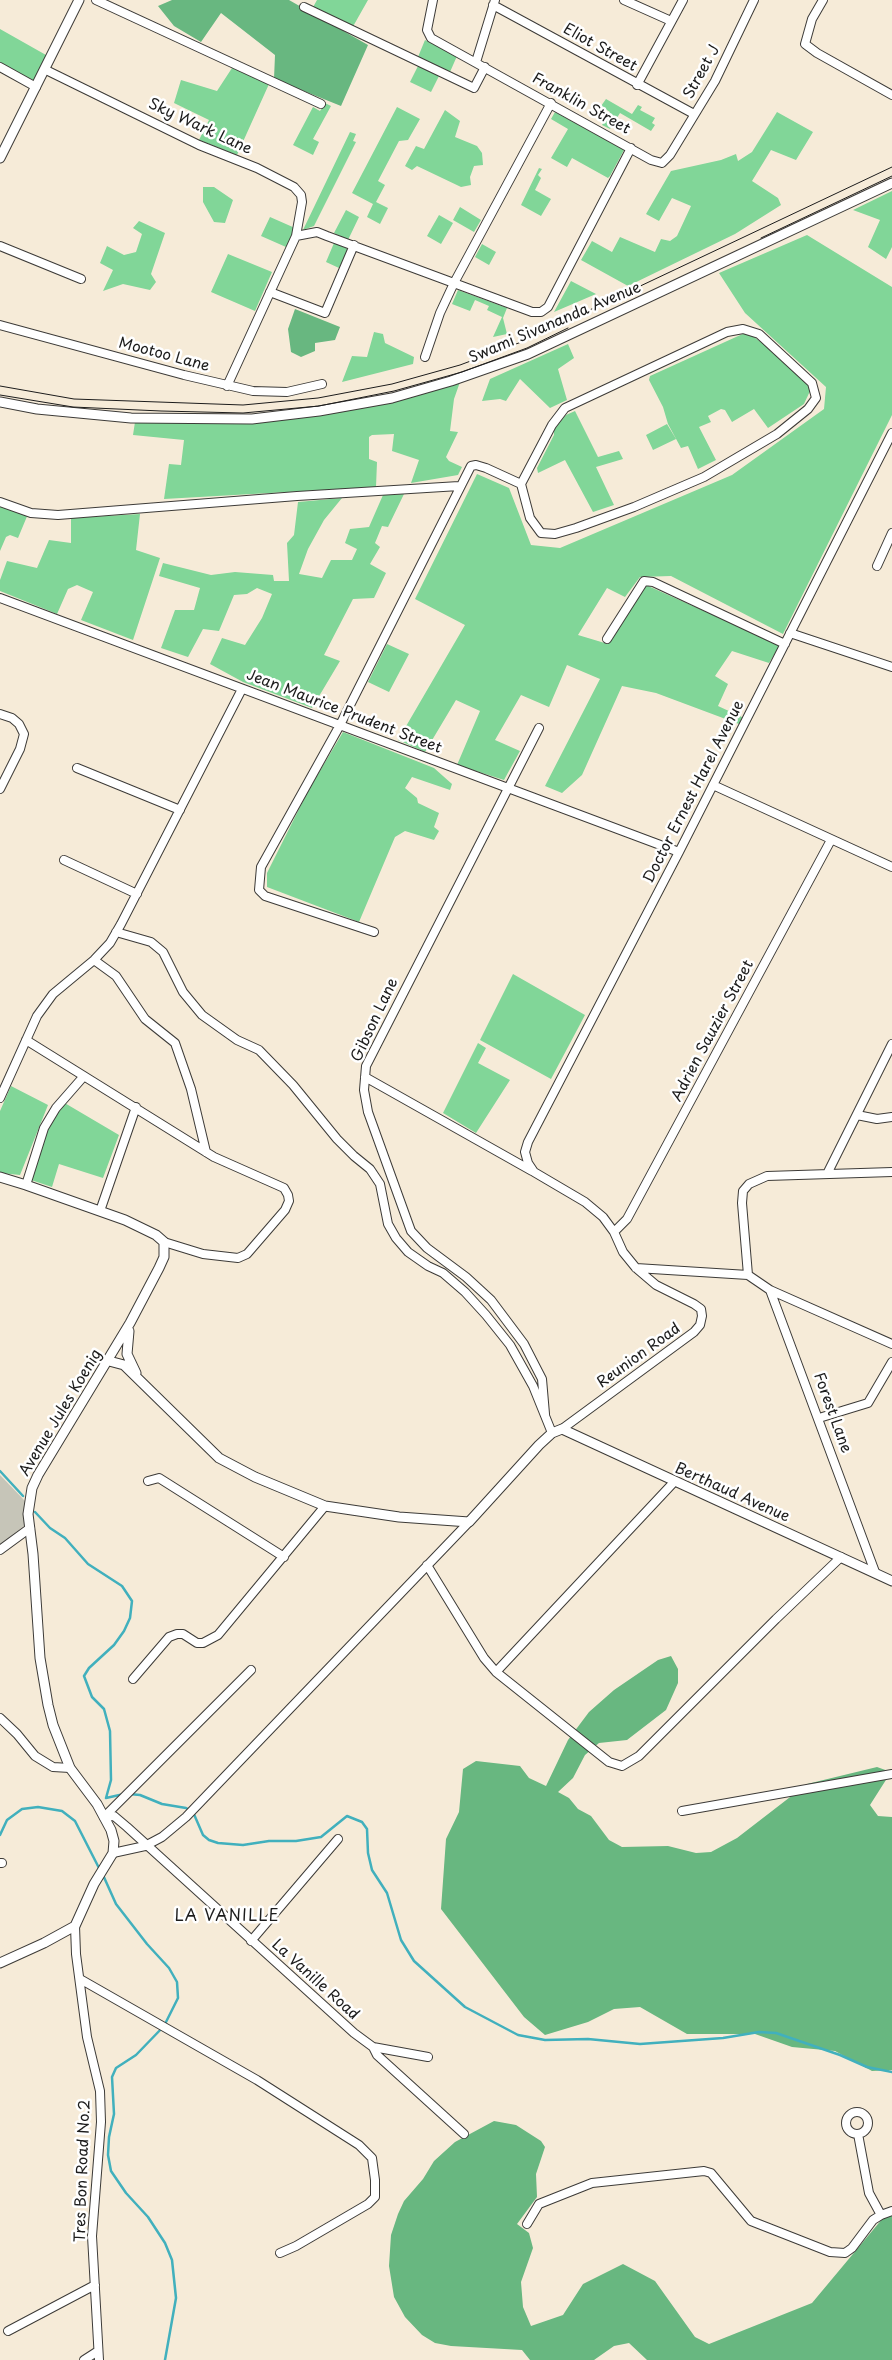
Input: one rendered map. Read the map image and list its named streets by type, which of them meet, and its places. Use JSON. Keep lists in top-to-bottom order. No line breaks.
{"streets":{"street":["Eliot Street","Street J","Franklin Street","Sky Wark Lane","Swami Sivananda Avenue","Mootoo Lane","Jean Maurice Prudent Street","Doctor Ernest Harel Avenue","Gibson Lane","Adrien Sauzier Street","Reunion Road","Avenue Jules Koenig","Forest Lane","Berthaud Avenue","La Vanille Road","Tres Bon Road No.2"]},"crossings":[["Eliot Street","Street J"],["Street J","Franklin Street"],["Sky Wark Lane","Mootoo Lane"],["Jean Maurice Prudent Street","Doctor Ernest Harel Avenue"],["Jean Maurice Prudent Street","Gibson Lane"],["Doctor Ernest Harel Avenue","Reunion Road"],["Adrien Sauzier Street","Reunion Road"],["Reunion Road","Berthaud Avenue"],["Avenue Jules Koenig","La Vanille Road"],["Forest Lane","Berthaud Avenue"]],"districts":["LA VANILLE"]}
